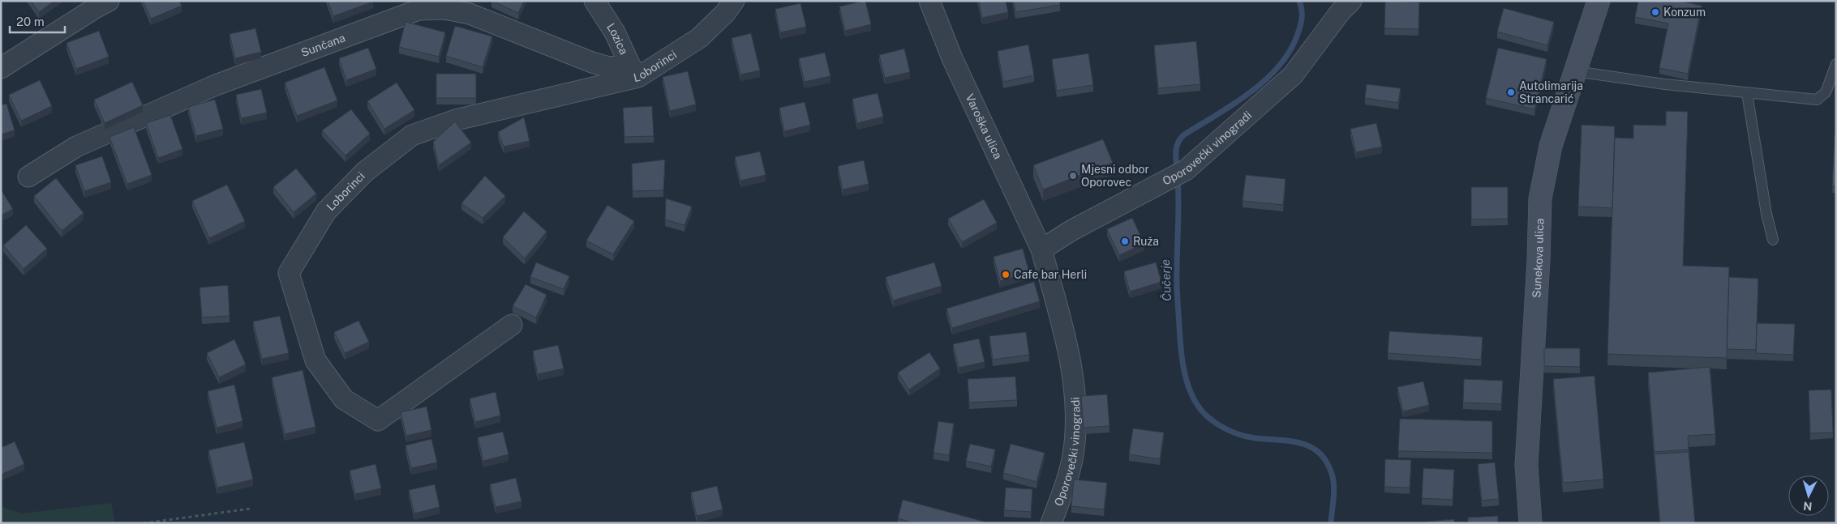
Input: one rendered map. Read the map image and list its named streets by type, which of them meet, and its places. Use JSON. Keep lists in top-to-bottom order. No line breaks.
{"streets":{"street":["Lozica","Sunčana","Loborinci","Varoška ulica","Oporovečki vinogradi","Sunekova ulica"]},"crossings":[["Lozica","Sunčana"],["Lozica","Loborinci"],["Sunčana","Loborinci"],["Varoška ulica","Oporovečki vinogradi"]],"water":["Čučerje"],"places":["Konzum","Autolimarija Strancarić","Mjesni odbor Oporovec","Ruža","Cafe bar Herli"],"scale_bar":"20 m","north":"bottom"}
